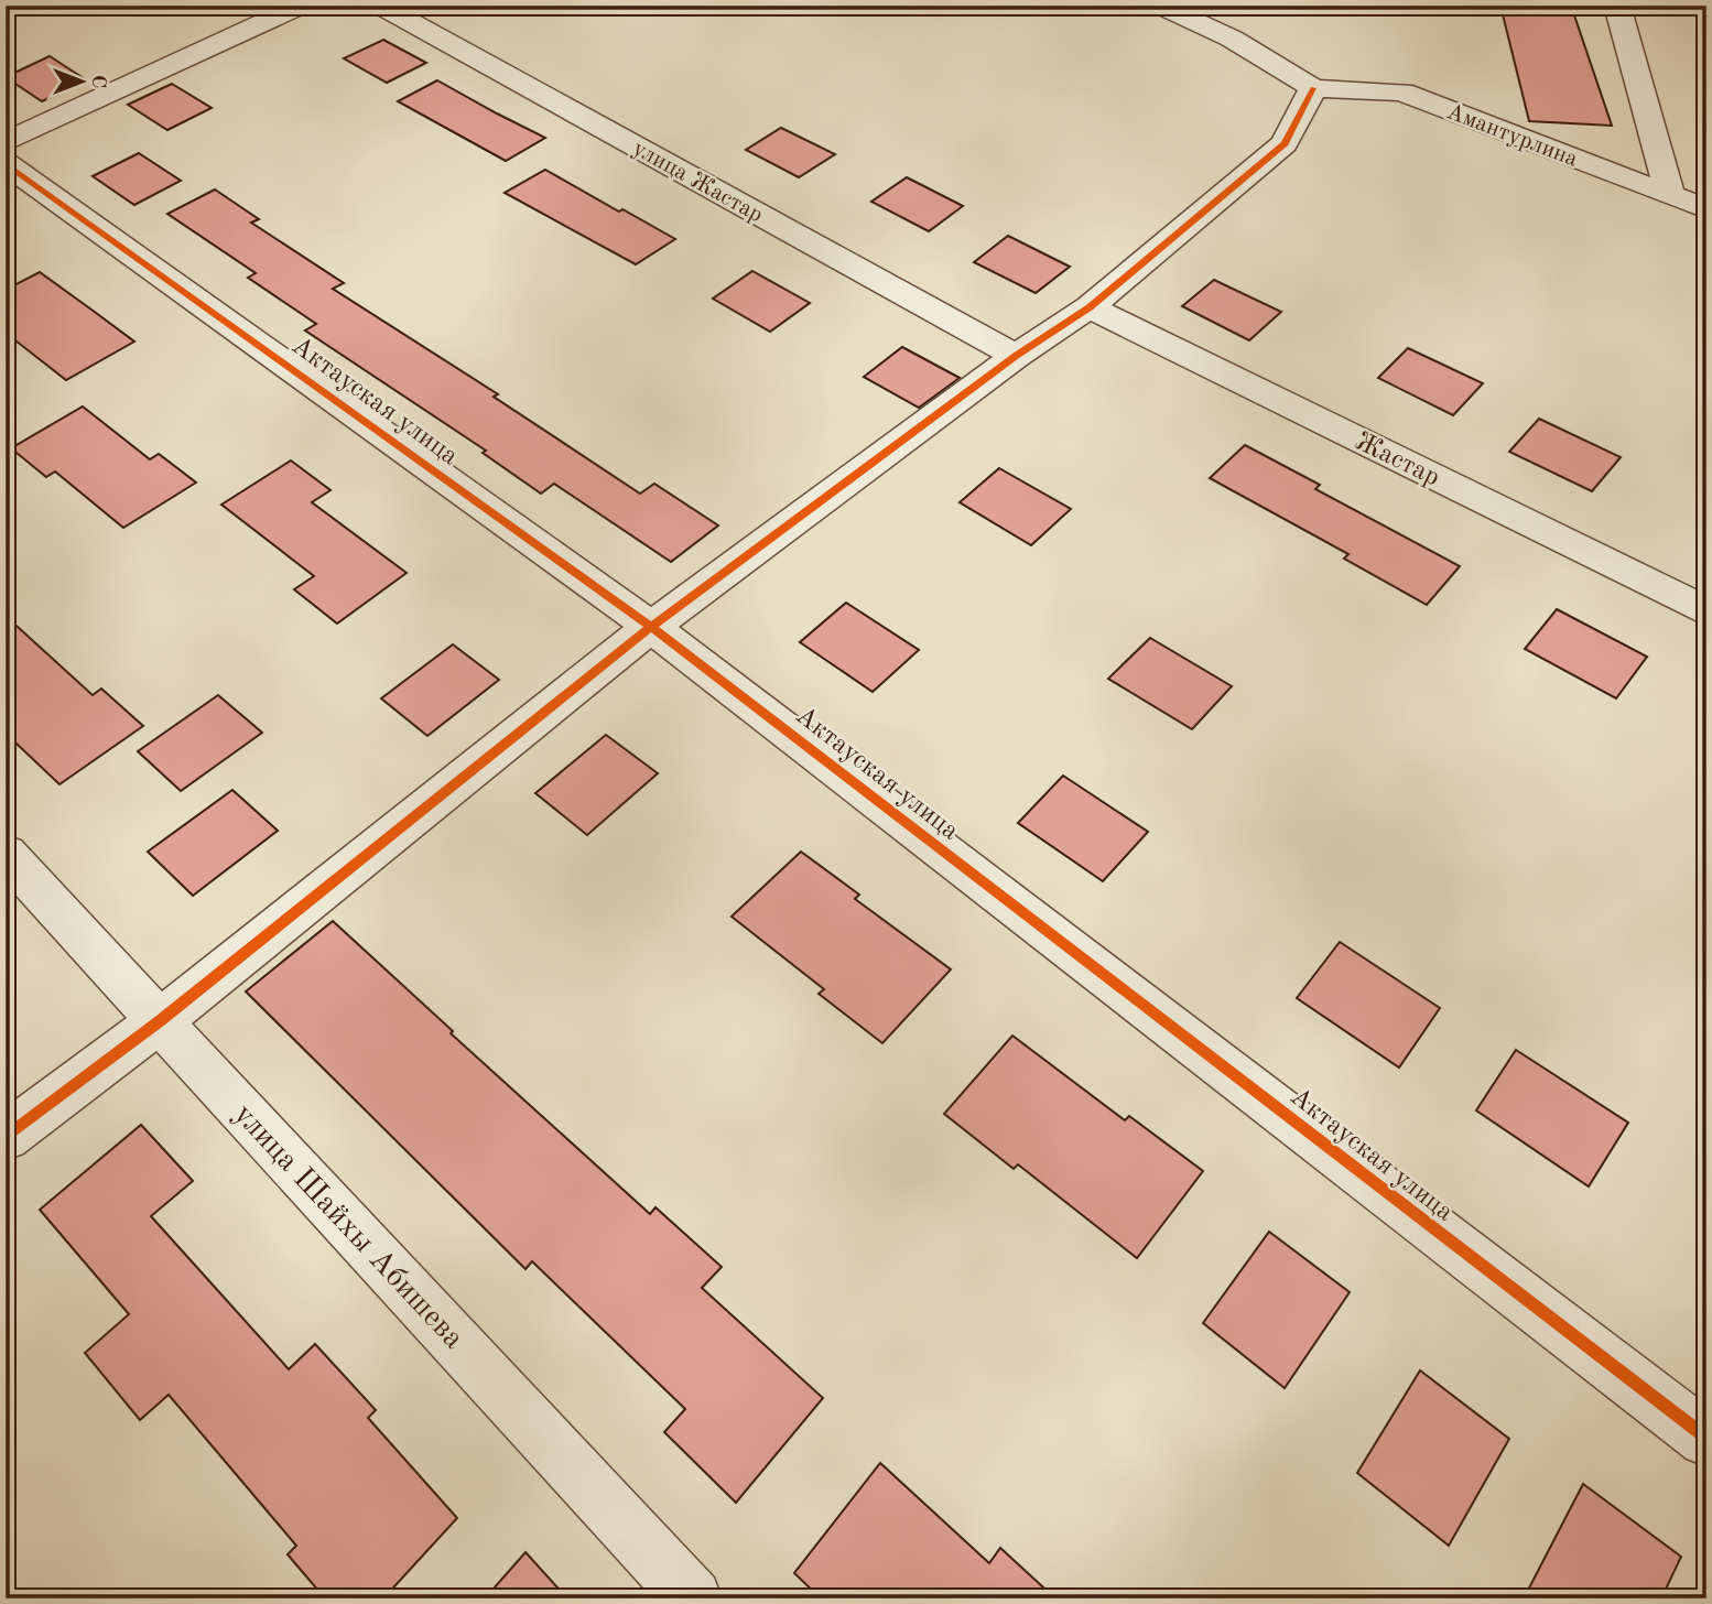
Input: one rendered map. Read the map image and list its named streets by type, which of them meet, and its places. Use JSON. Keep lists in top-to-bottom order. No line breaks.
{"streets":{"street":["Амантурлина","улица Жастар","Актауская улица","Жастар","улица Шайхы Абишева"]},"north":"right"}
